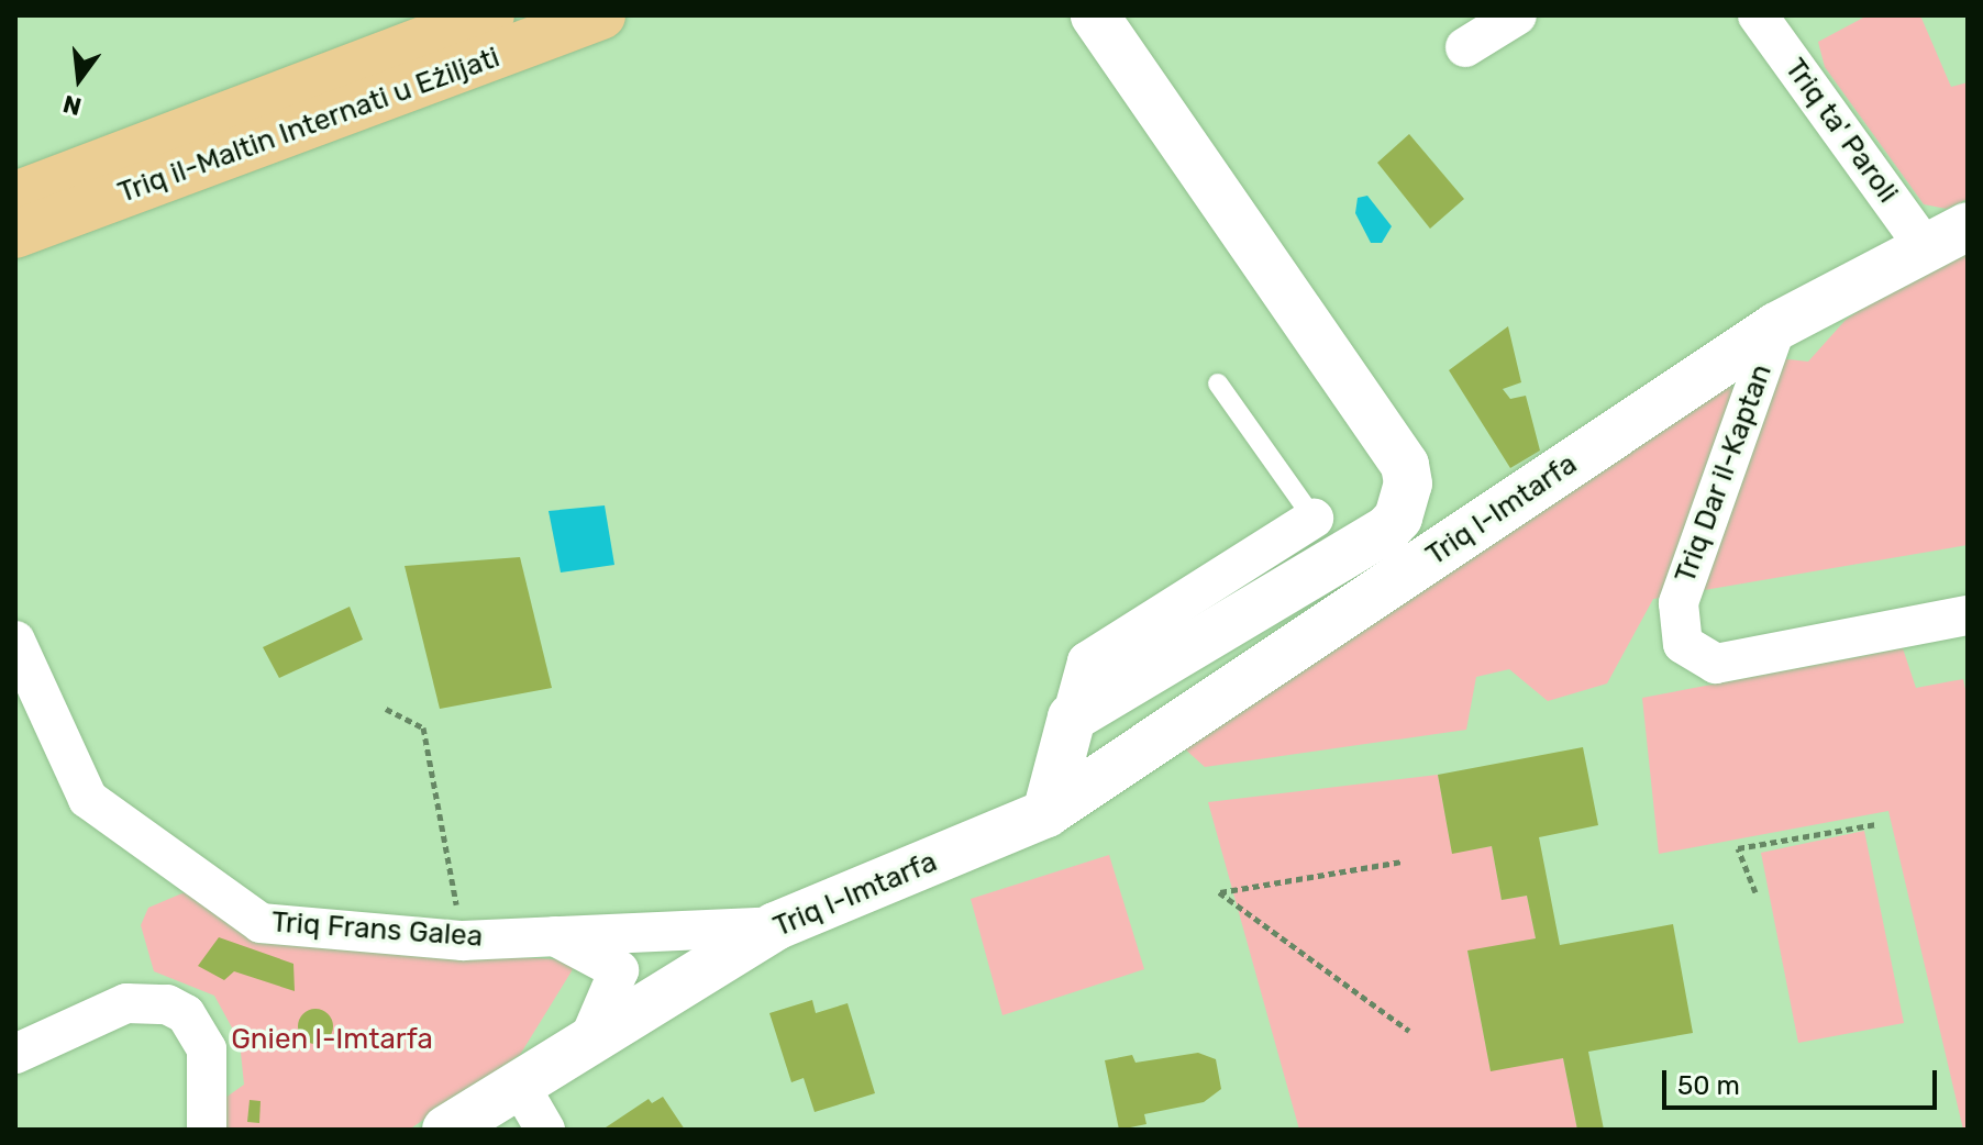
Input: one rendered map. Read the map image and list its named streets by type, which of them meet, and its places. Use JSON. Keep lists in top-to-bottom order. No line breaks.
{"streets":{"highway":["Triq il-Maltin Internati u Eżiljati"],"street":["Triq ta' Paroli","Triq Dar il-Kaptan","Triq l-Imtarfa","Triq Frans Galea"]},"crossings":[["Triq ta' Paroli","Triq l-Imtarfa"],["Triq Dar il-Kaptan","Triq l-Imtarfa"],["Triq l-Imtarfa","Triq Frans Galea"]],"parks":["Gnien l-Imtarfa"],"scale_bar":"50 m","north":"bottom"}
